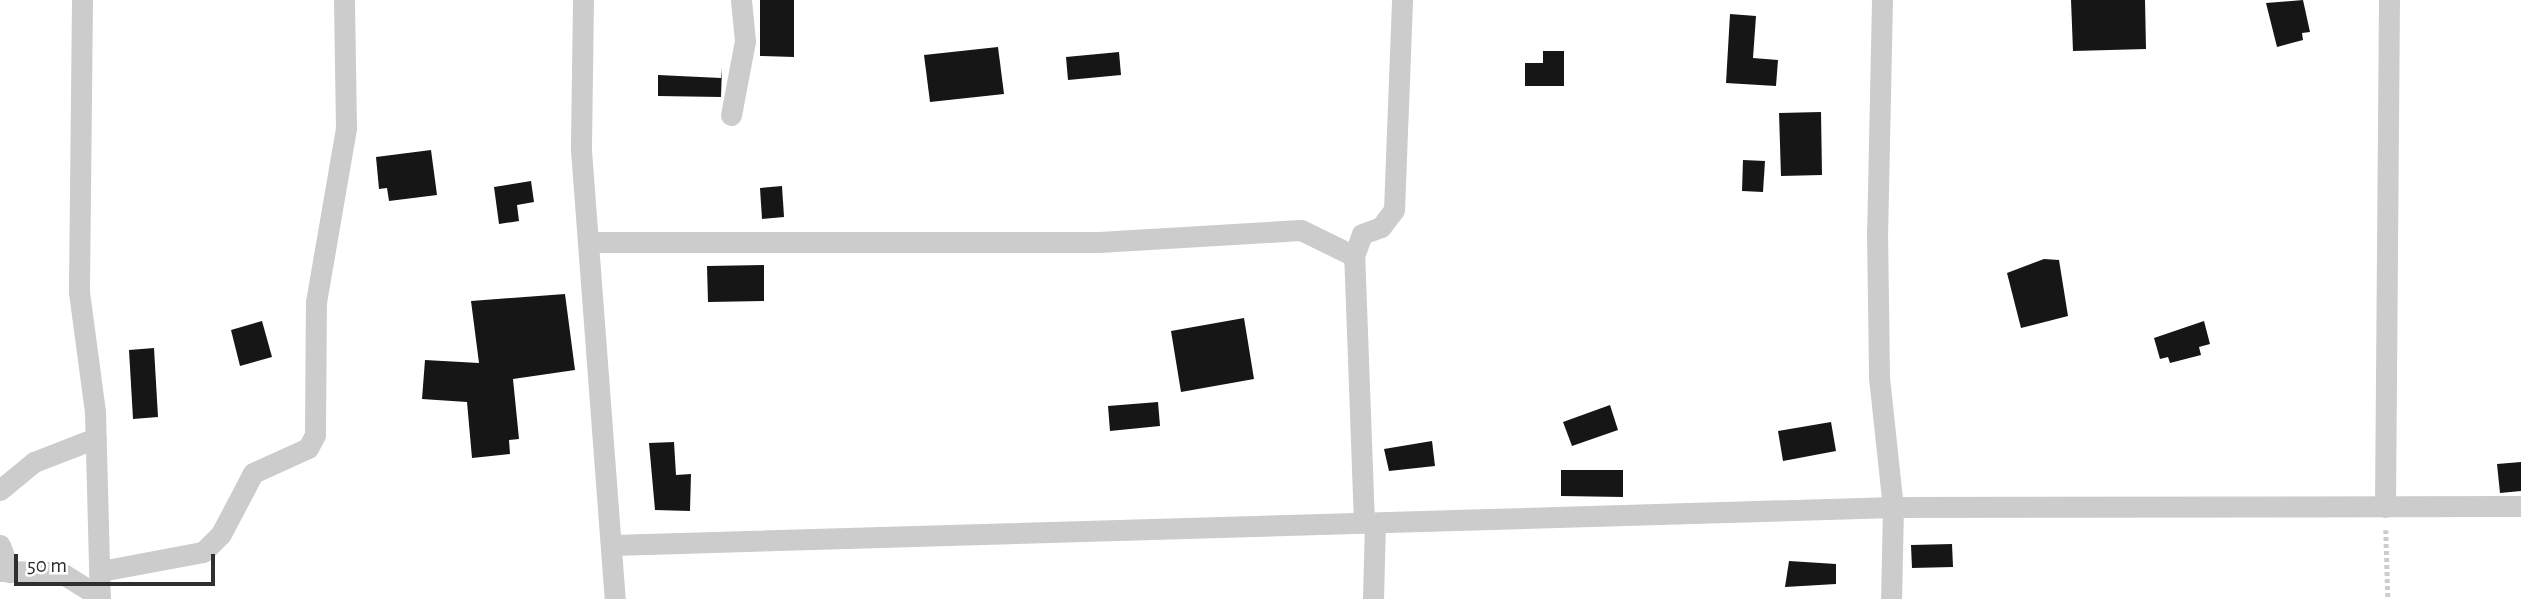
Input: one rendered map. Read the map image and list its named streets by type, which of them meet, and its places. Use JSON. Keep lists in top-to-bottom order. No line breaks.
{"scale_bar":"50 m"}
